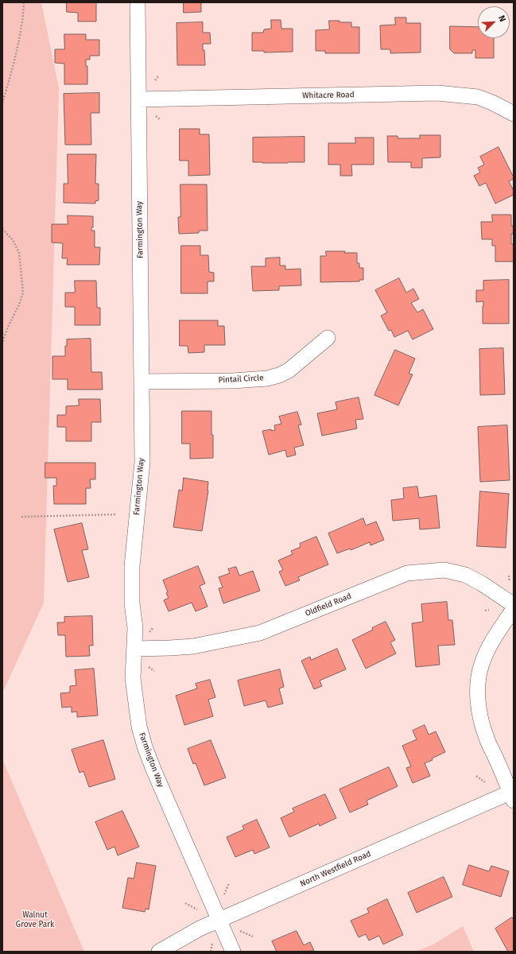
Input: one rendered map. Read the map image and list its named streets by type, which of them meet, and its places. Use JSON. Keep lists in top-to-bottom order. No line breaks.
{"streets":{"street":["Whitacre Road","Farmington Way","Pintail Circle","Oldfield Road","North Westfield Road"]},"crossings":[["Whitacre Road","Farmington Way"],["Farmington Way","Pintail Circle"],["Farmington Way","Oldfield Road"],["Farmington Way","North Westfield Road"]],"parks":["Walnut Grove Park"],"north":"top right"}
